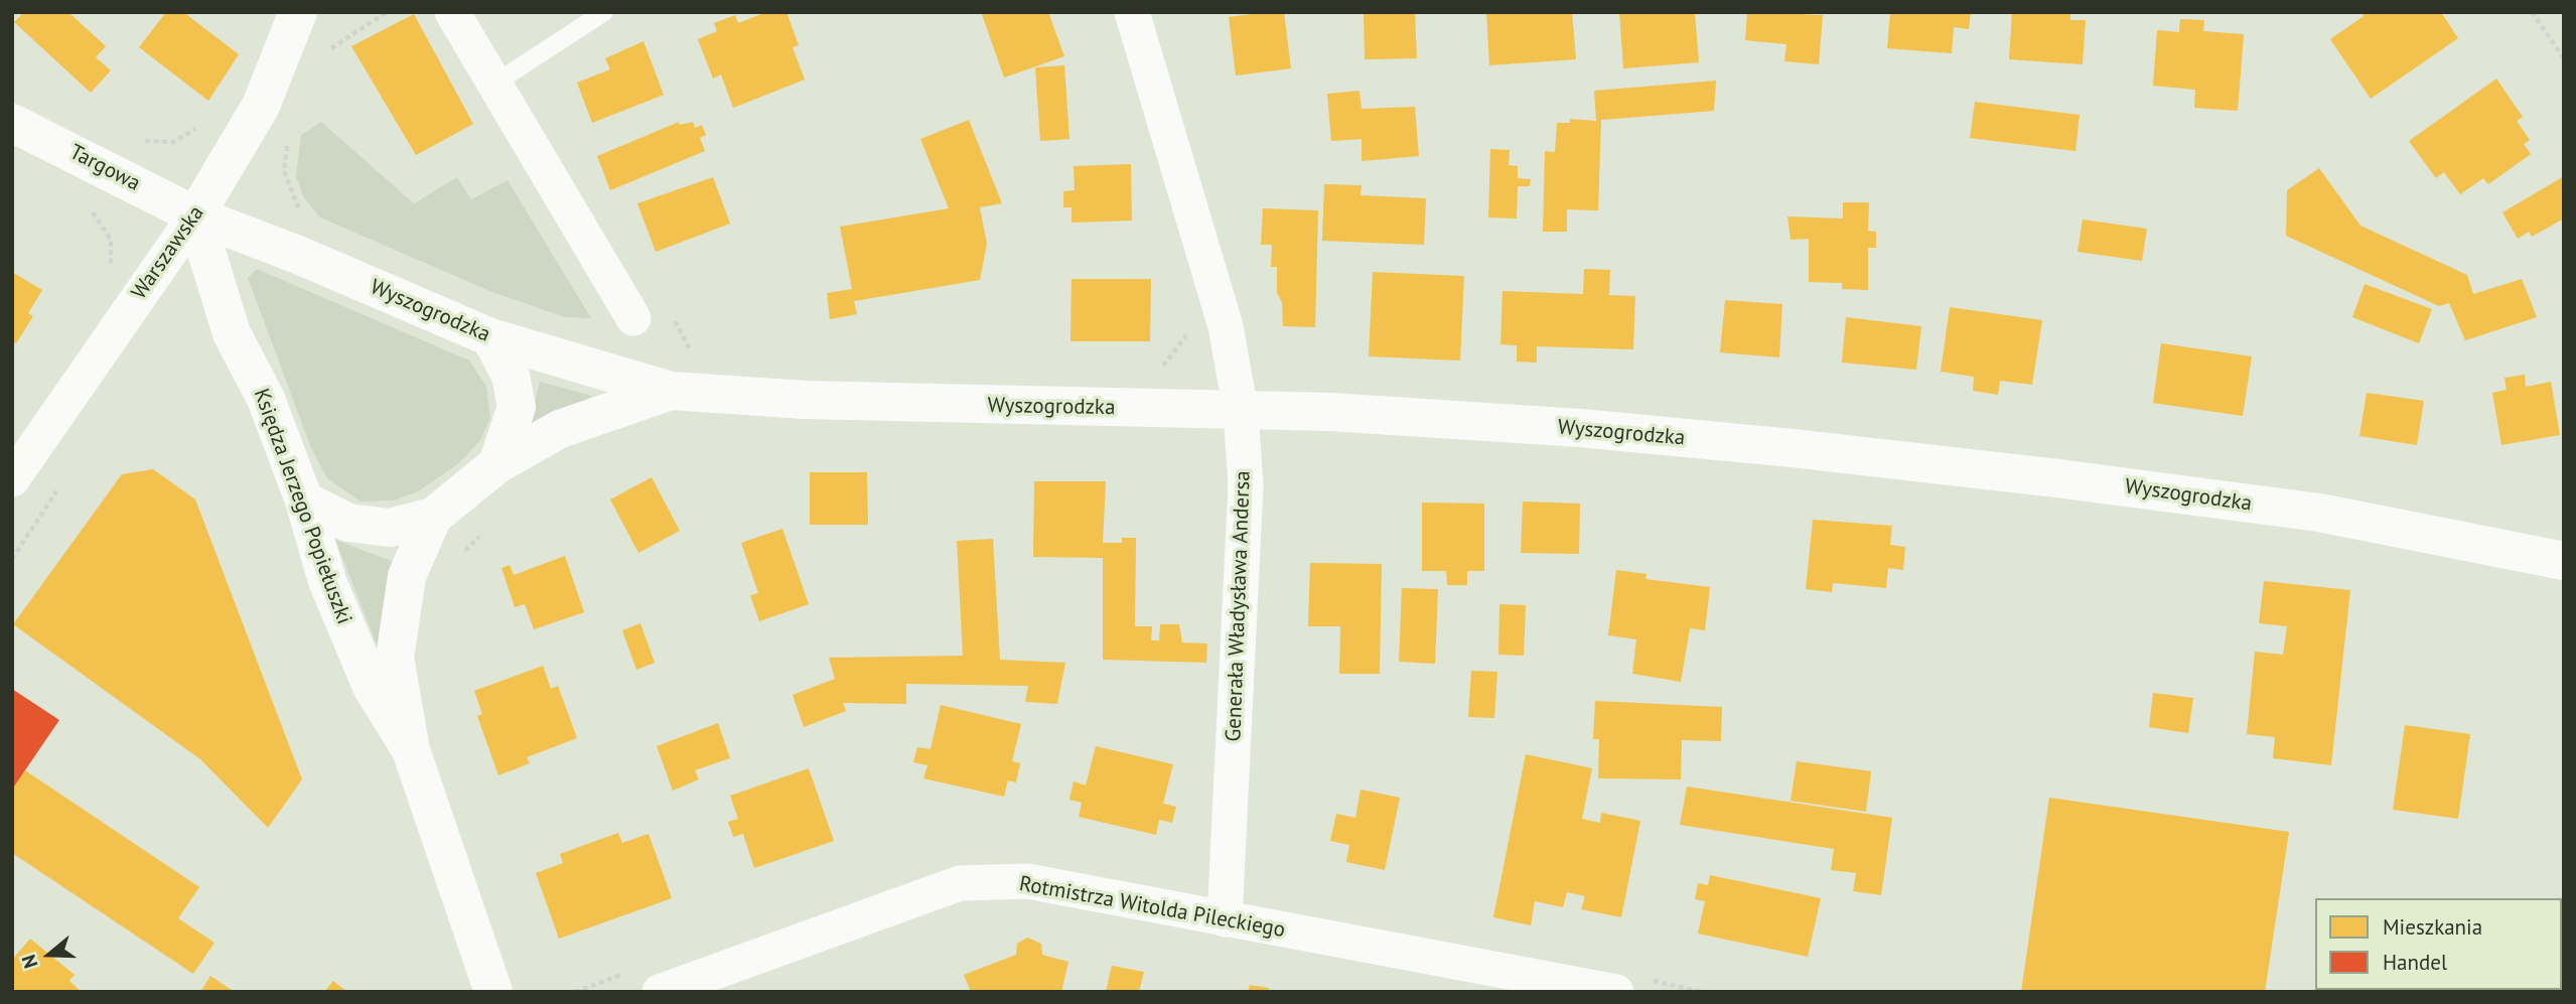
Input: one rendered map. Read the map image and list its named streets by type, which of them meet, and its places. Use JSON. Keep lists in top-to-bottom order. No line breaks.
{"streets":{"main road":["Targowa","Warszawska","Wyszogrodzka","Księdza Jerzego Popiełuszki"],"street":["Generała Władysława Andersa","Rotmistrza Witolda Pileckiego"]},"crossings":[["Targowa","Warszawska"],["Targowa","Wyszogrodzka"],["Targowa","Księdza Jerzego Popiełuszki"],["Warszawska","Wyszogrodzka"],["Warszawska","Księdza Jerzego Popiełuszki"],["Wyszogrodzka","Księdza Jerzego Popiełuszki"],["Wyszogrodzka","Generała Władysława Andersa"],["Generała Władysława Andersa","Rotmistrza Witolda Pileckiego"]],"legend":["Mieszkania","Handel"],"north":"left"}
